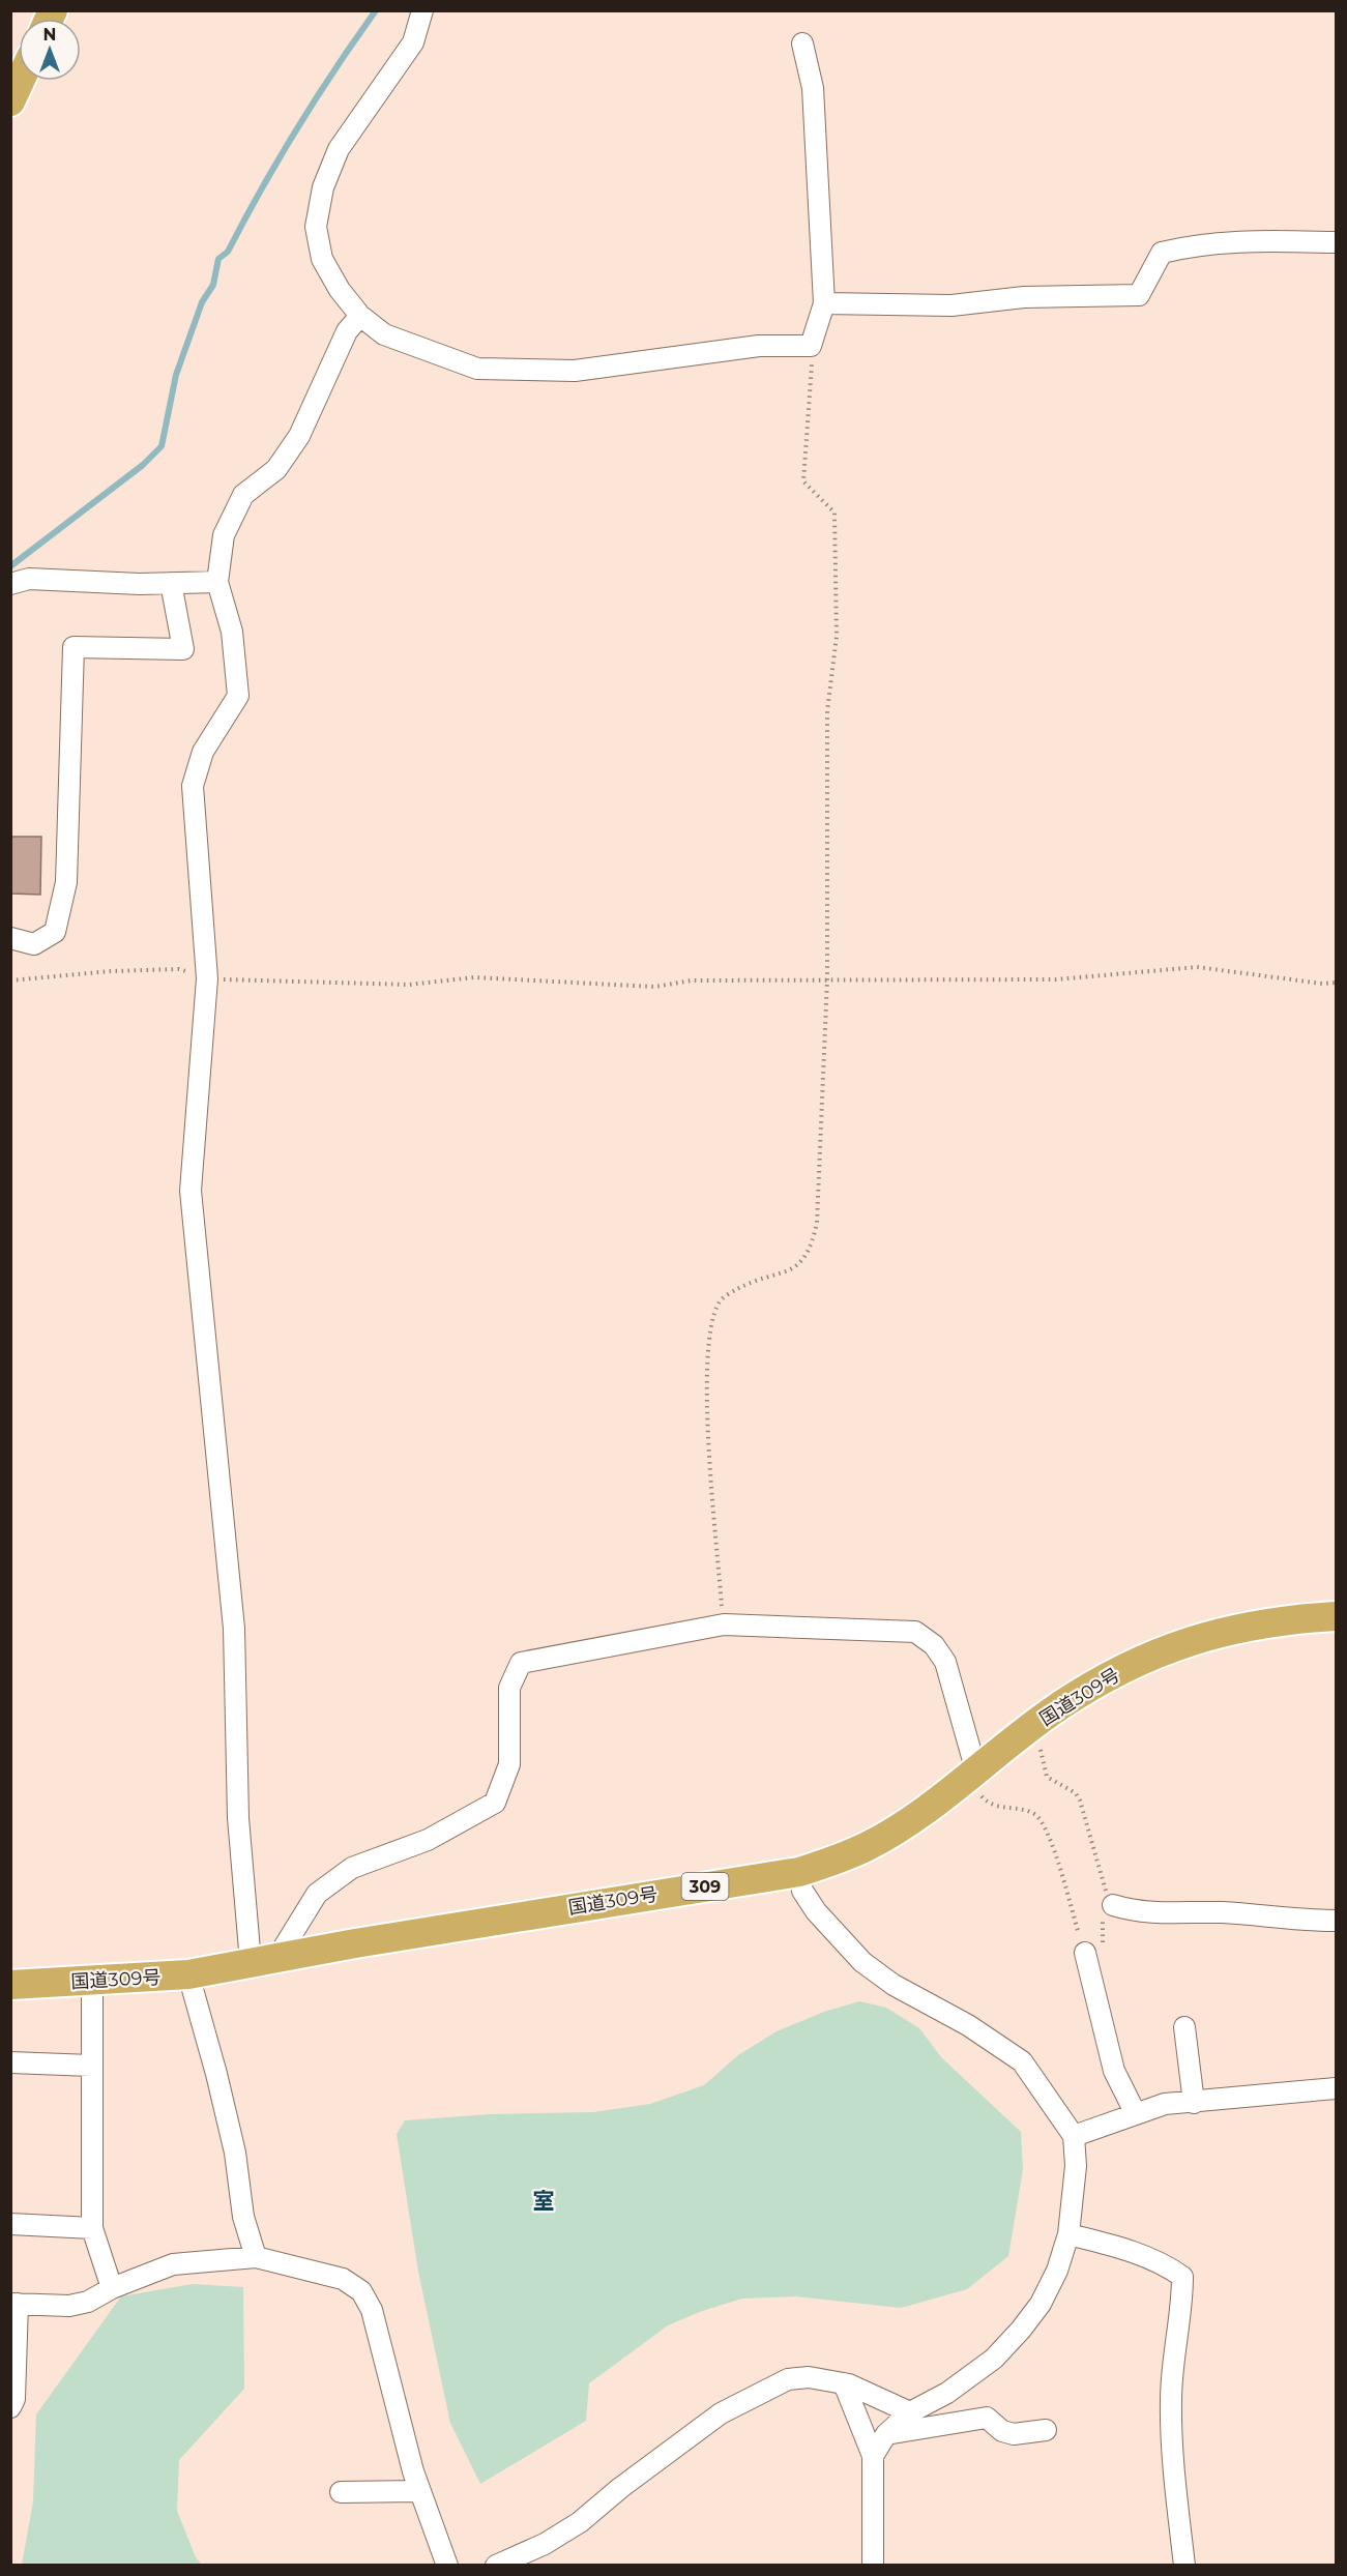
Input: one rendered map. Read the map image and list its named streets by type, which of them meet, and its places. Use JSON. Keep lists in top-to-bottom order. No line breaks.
{"streets":{"highway":["国道309号","309"]},"districts":["室"],"north":"top"}
